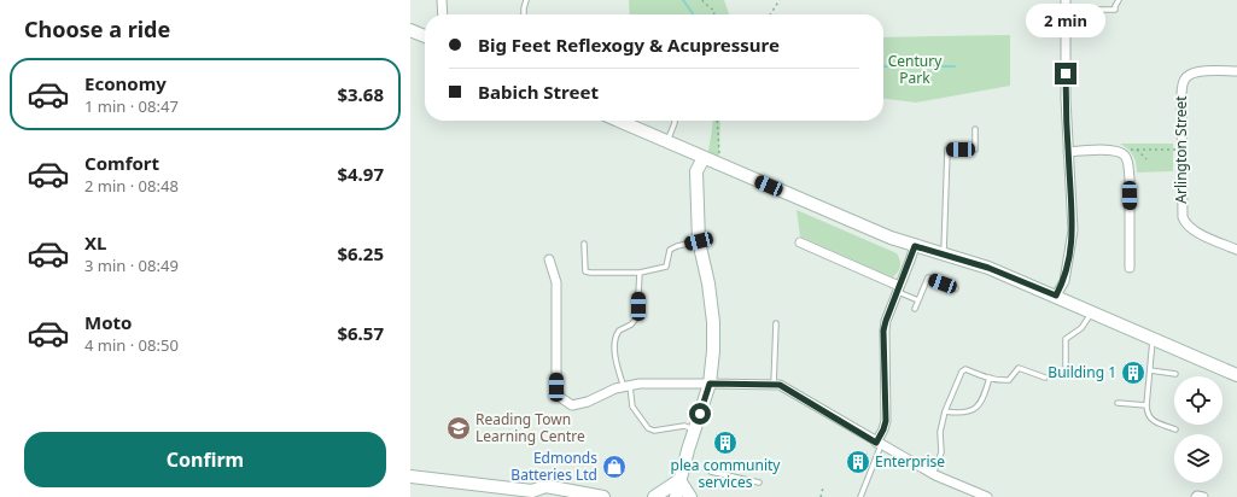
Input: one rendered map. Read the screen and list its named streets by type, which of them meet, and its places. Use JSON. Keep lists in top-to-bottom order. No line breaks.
{"streets":{"street":["Arlington Street"]},"parks":["Century Park"],"places":{"building":["Building 1","plea community services","Enterprise"],"school or university":["Reading Town Learning Centre"],"shop":["Edmonds Batteries Ltd"]},"page":{"heading":"Choose a ride","bubble":"2 min","banner":["Big Feet Reflexogy & Acupressure","Babich Street"],"list":[{"name":"Economy","note":"1 min · 08:47","value":"$3.68"},{"name":"Comfort","note":"2 min · 08:48","value":"$4.97"},{"name":"XL","note":"3 min · 08:49","value":"$6.25"},{"name":"Moto","note":"4 min · 08:50","value":"$6.57"}],"buttons":"Confirm"}}
